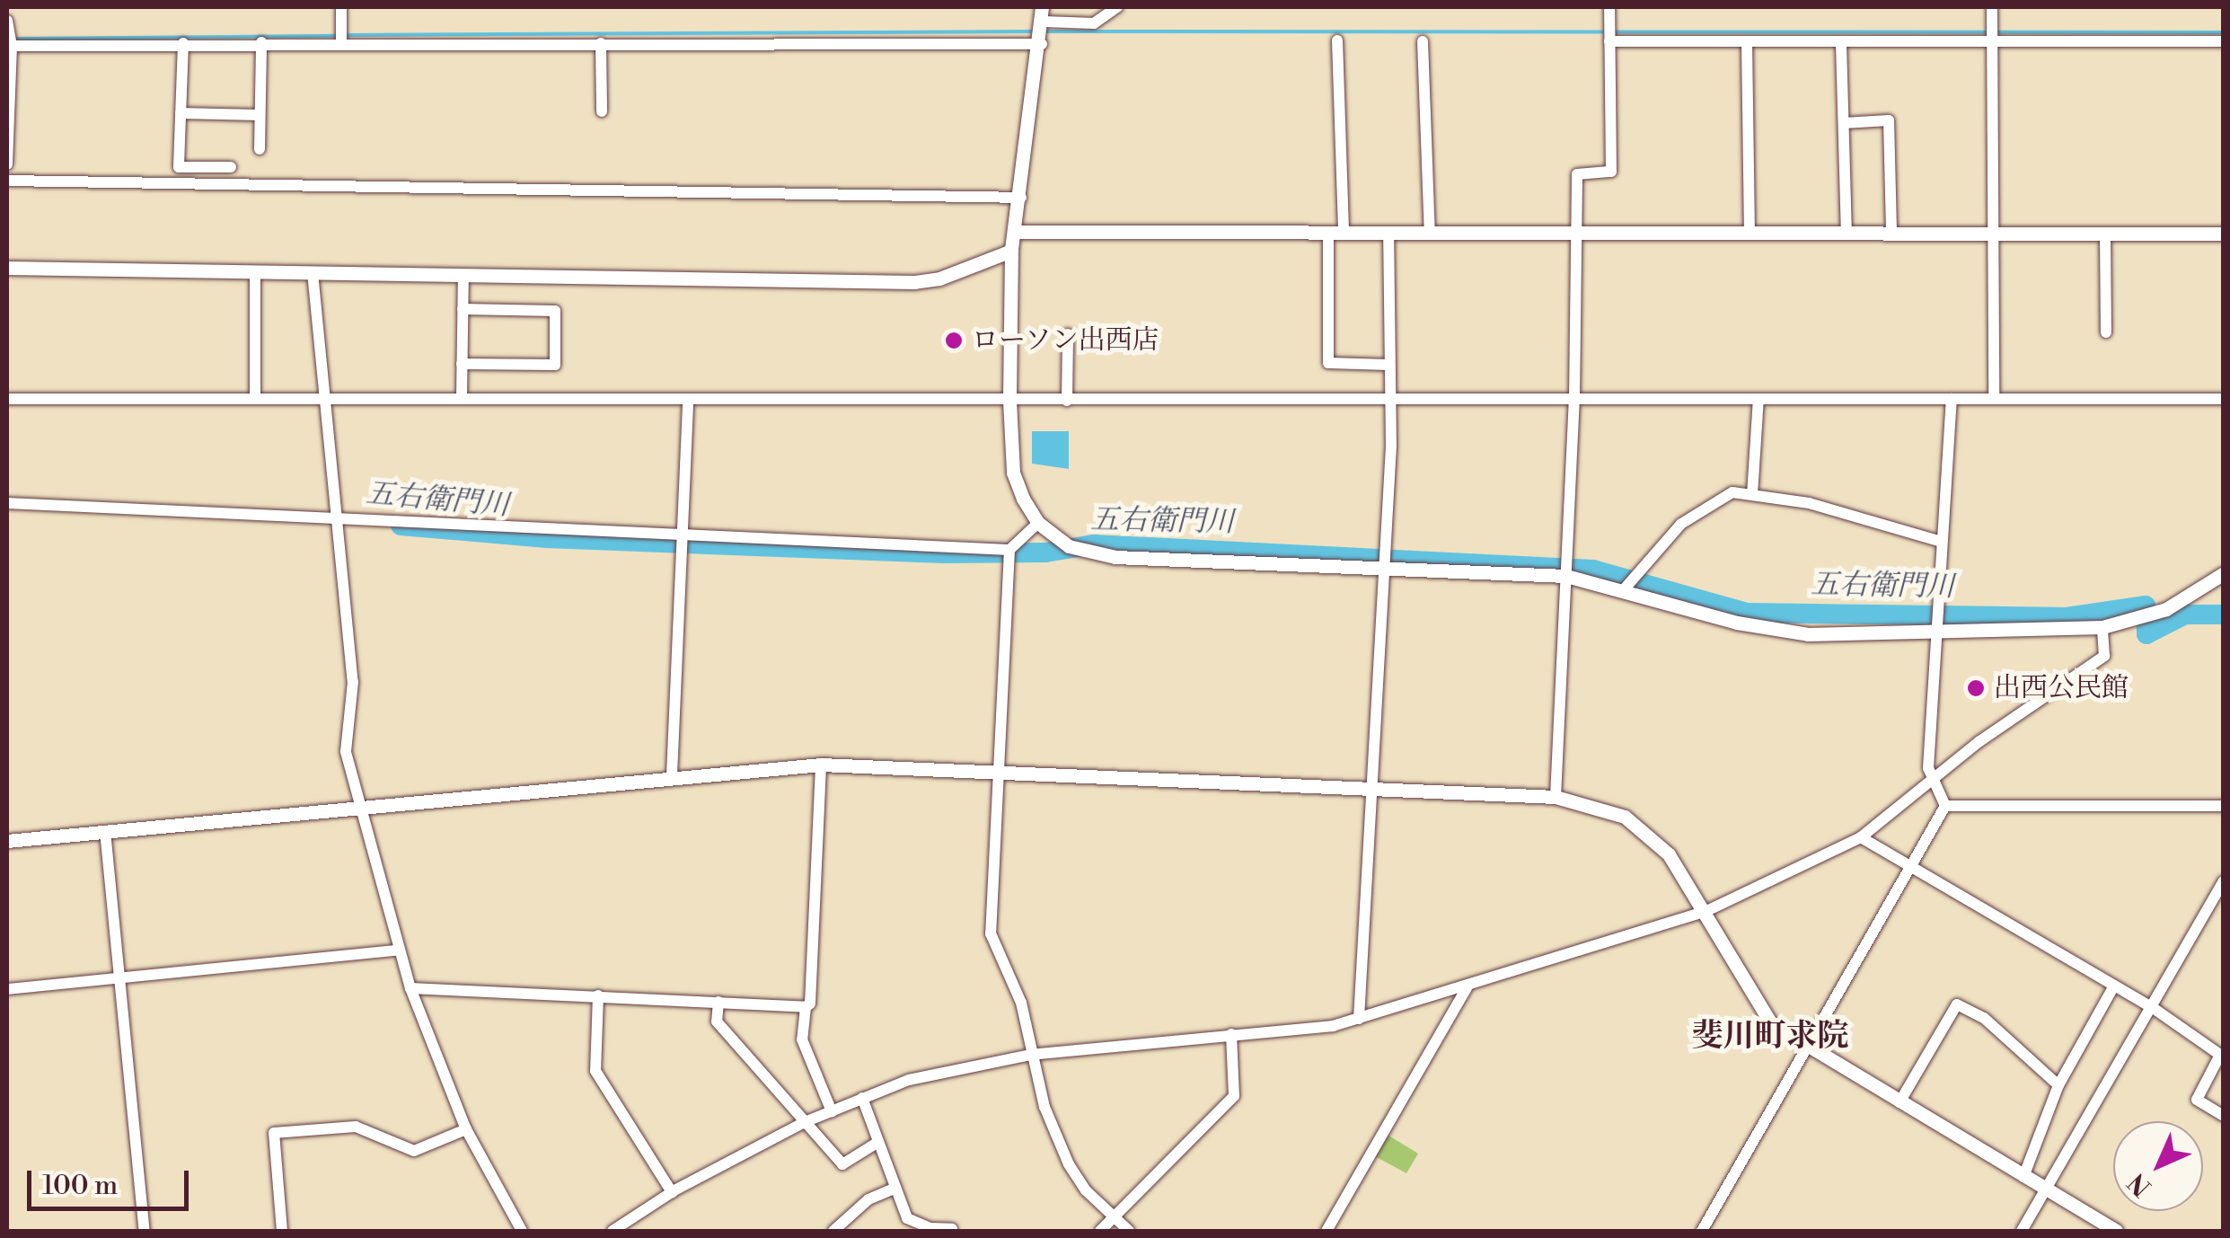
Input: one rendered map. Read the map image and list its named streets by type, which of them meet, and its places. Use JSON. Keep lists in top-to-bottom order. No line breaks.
{"districts":["斐川町求院"],"water":["五右衛門川"],"places":["ローソン出西店","出西公民館"],"scale_bar":"100 m","north":"bottom left"}
